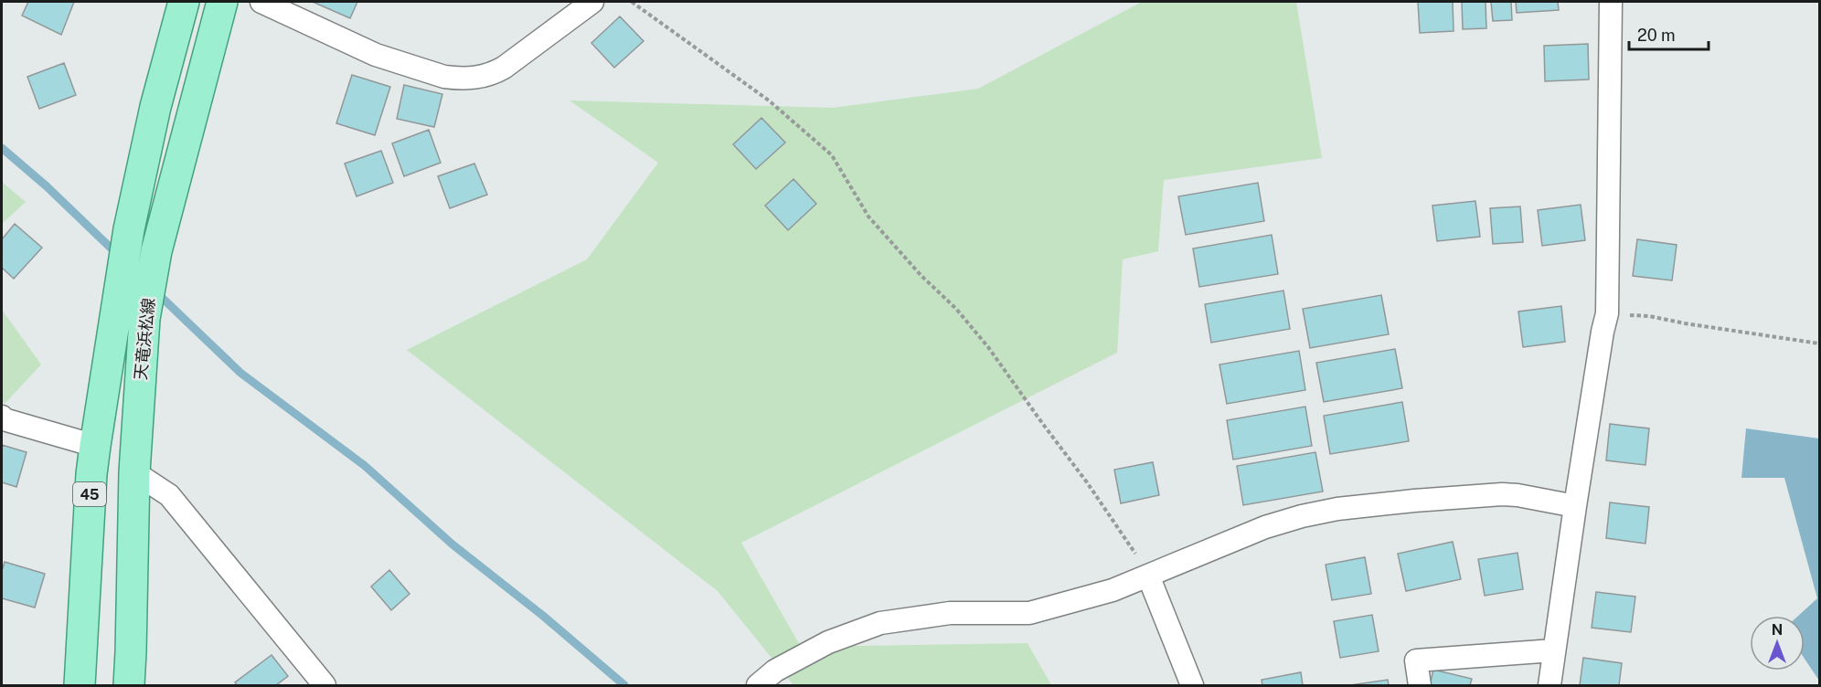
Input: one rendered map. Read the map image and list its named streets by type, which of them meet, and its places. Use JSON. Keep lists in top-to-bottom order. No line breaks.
{"streets":{"main road":["天竜浜松線","45"]},"scale_bar":"20 m","north":"top"}
